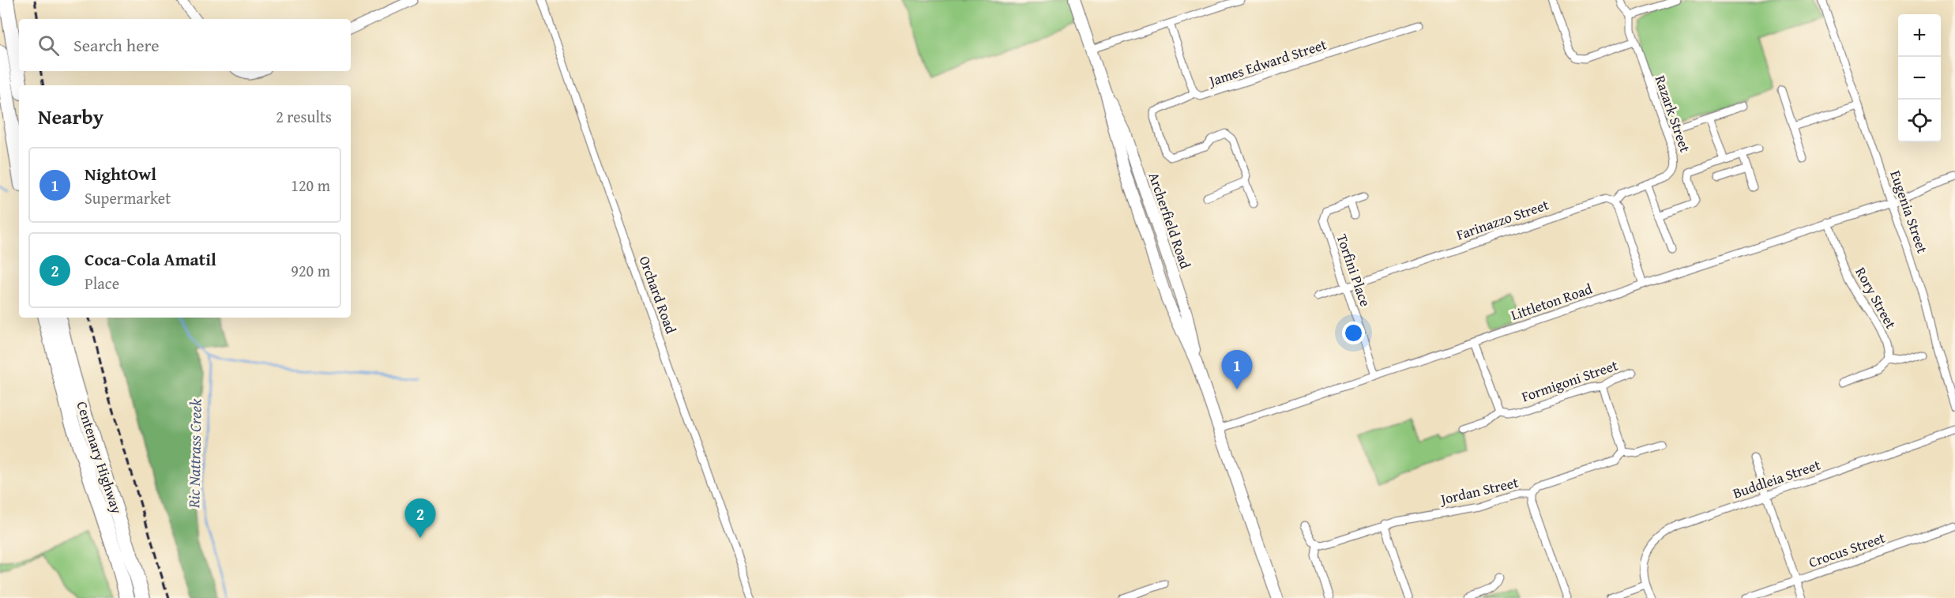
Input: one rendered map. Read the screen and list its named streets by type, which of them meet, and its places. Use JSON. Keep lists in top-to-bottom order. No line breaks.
{"streets":{"highway":["Centenary Highway"],"main road":["Archerfield Road"],"street":["James Edward Street","Razark Street","Eugenia Street","Farinazzo Street","Torfini Place","Orchard Road","Rory Street","Littleton Road","Formigoni Street","Buddleia Street","Jordan Street","Crocus Street"]},"crossings":[["Razark Street","Farinazzo Street"],["Eugenia Street","Littleton Road"],["Farinazzo Street","Torfini Place"],["Archerfield Road","Littleton Road"],["Torfini Place","Littleton Road"],["Rory Street","Littleton Road"]],"water":["Ric Nattrass Creek"],"page":{"map_buttons":["+","−"],"search":"Search here","heading":["Nearby","2 results"],"list":[{"mark":"1","name":"NightOwl","note":"Supermarket","value":"120 m"},{"mark":"2","name":"Coca-Cola Amatil","note":"Place","value":"920 m"}],"pins":["1","2"]}}
